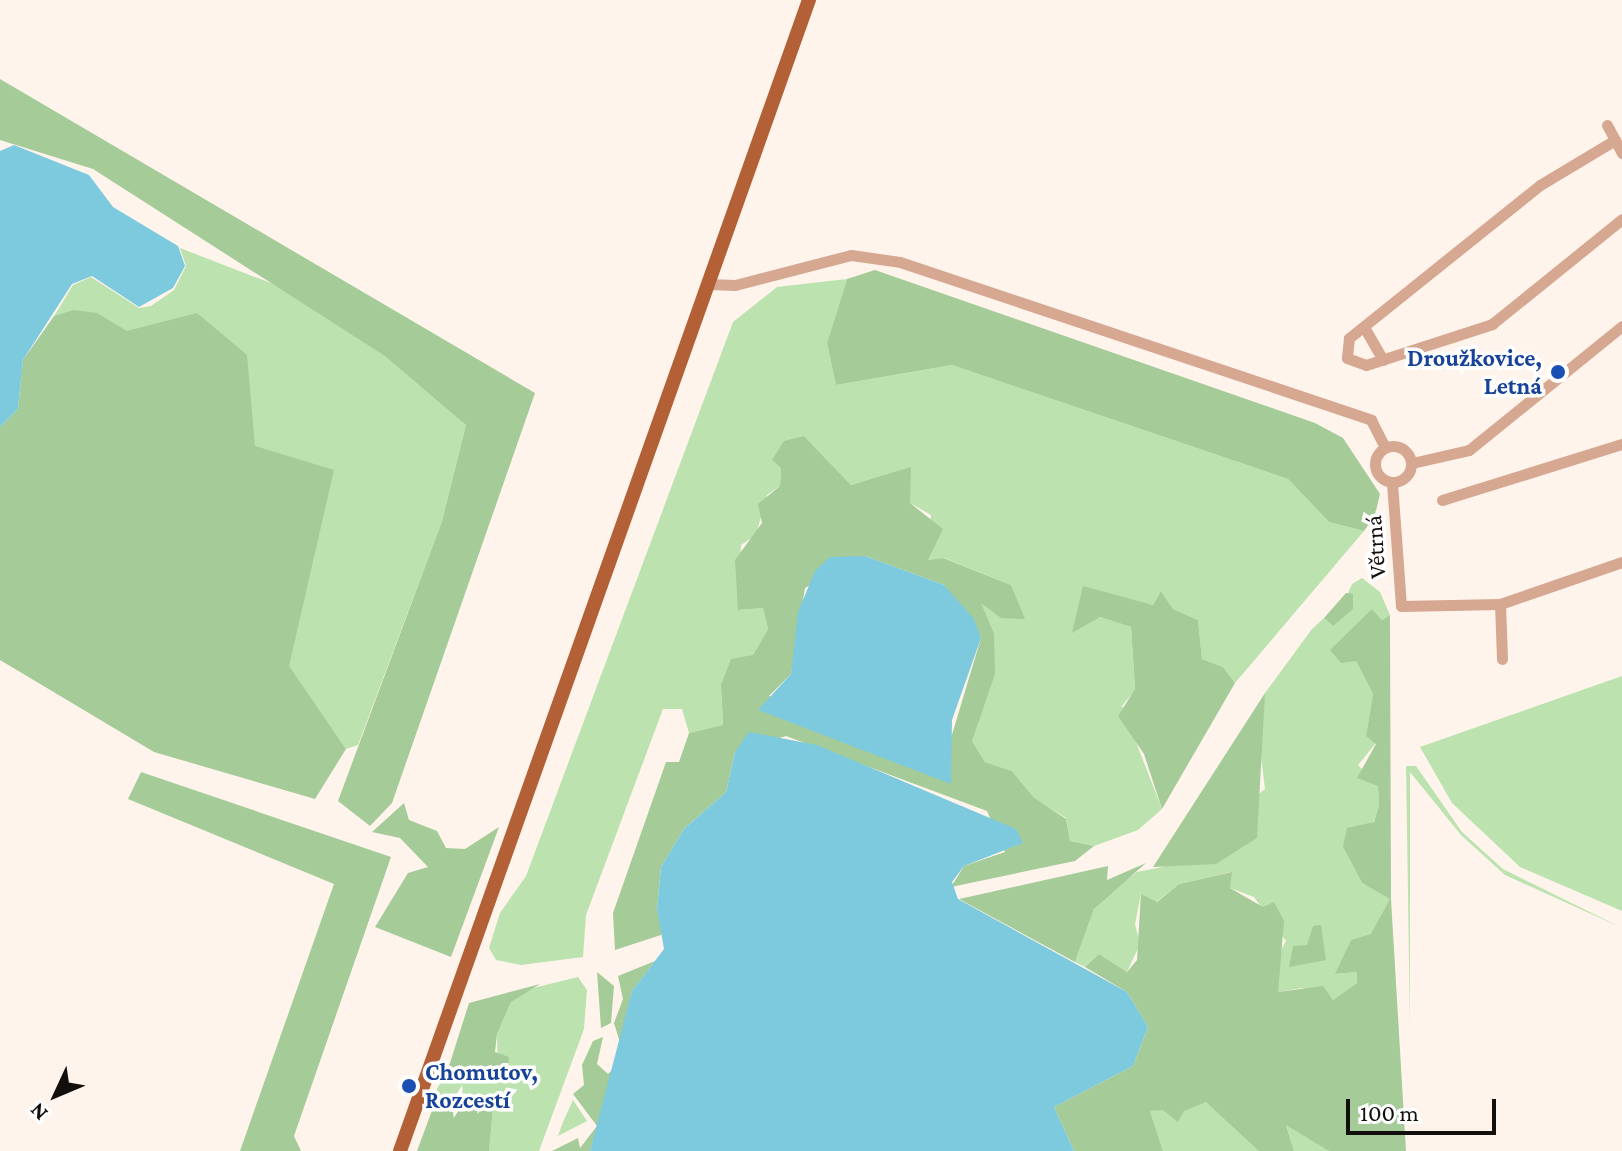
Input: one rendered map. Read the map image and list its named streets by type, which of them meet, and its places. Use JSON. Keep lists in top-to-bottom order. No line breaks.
{"streets":{"street":["Větrná"]},"places":["Droužkovice, Letná","Chomutov, Rozcestí"],"scale_bar":"100 m","north":"bottom left"}
